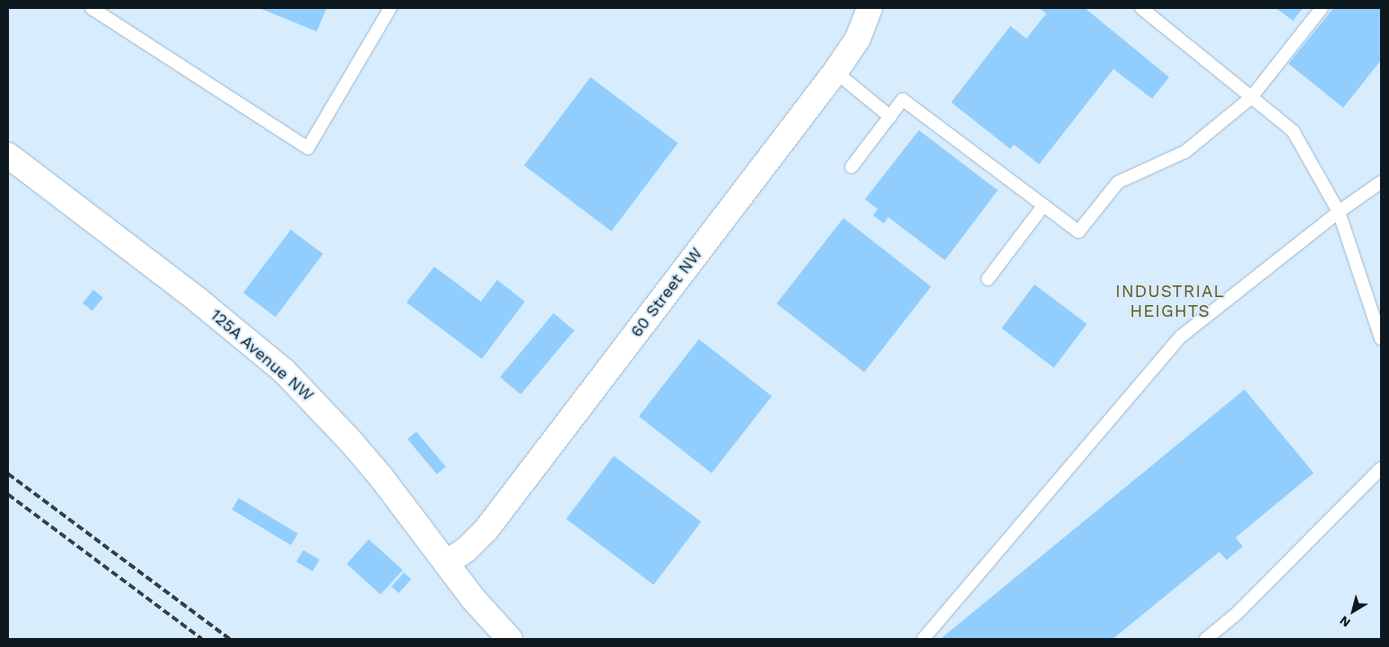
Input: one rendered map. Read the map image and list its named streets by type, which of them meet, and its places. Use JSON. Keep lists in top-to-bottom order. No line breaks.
{"streets":{"street":["60 Street NW","125A Avenue NW"]},"crossings":[["60 Street NW","125A Avenue NW"]],"districts":["INDUSTRIAL HEIGHTS"],"north":"bottom left"}
